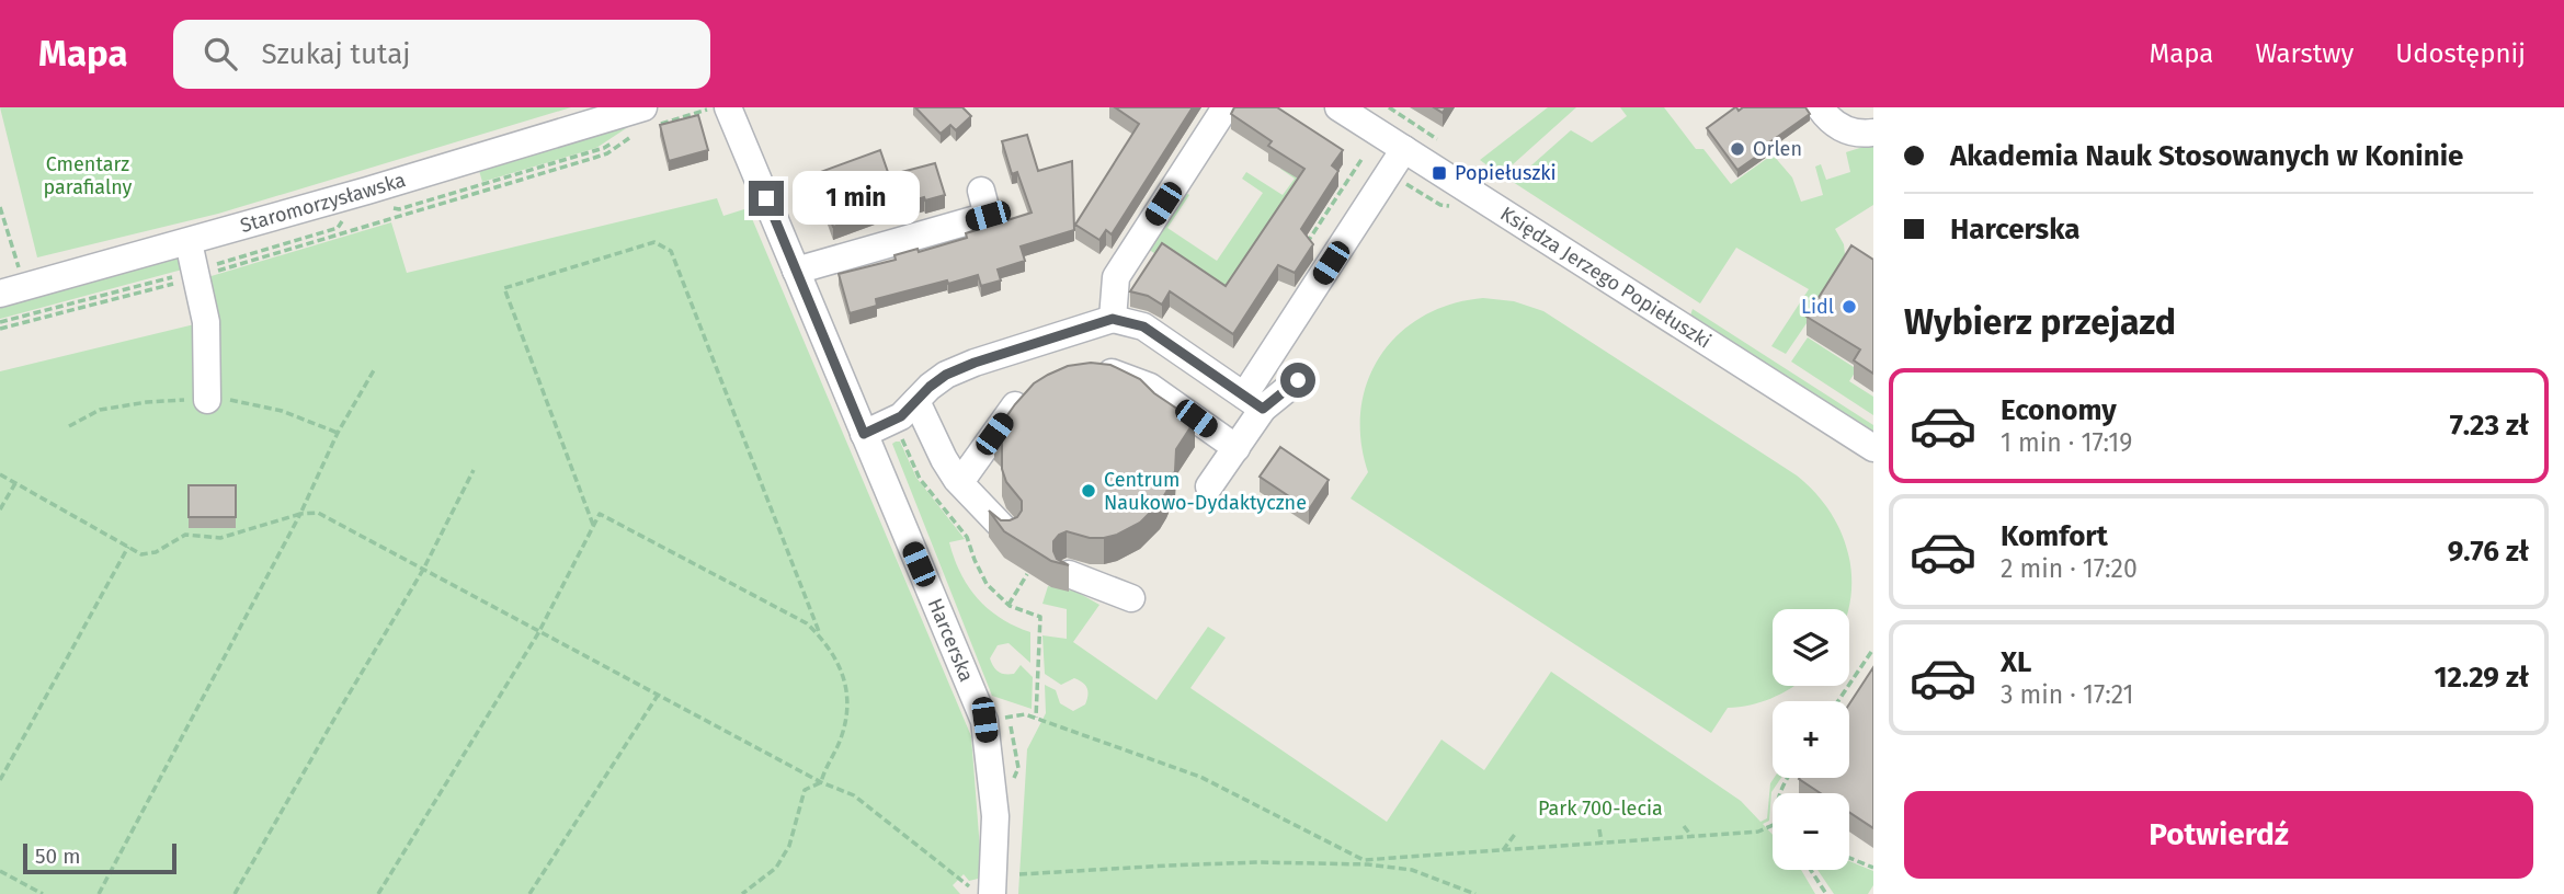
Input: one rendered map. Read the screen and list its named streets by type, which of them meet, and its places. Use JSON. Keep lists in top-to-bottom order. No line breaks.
{"streets":{"street":["Staromorzysławska","Księdza Jerzego Popiełuszki","Harcerska"]},"parks":["Cmentarz parafialny","Park 700-lecia"],"places":{"other":["Orlen","Lidl","Centrum Naukowo-Dydaktyczne"],"transit":["Popiełuszki"]},"scale_bar":"50 m","page":{"header":"Mapa","search":"Szukaj tutaj","nav":["Mapa","Warstwy","Udostępnij"],"banner":["Akademia Nauk Stosowanych w Koninie","Harcerska"],"bubble":"1 min","heading":"Wybierz przejazd","list":[{"name":"Economy","note":"1 min · 17:19","value":"7.23 zł"},{"name":"Komfort","note":"2 min · 17:20","value":"9.76 zł"},{"name":"XL","note":"3 min · 17:21","value":"12.29 zł"}],"map_buttons":["+","−"],"buttons":"Potwierdź","scale":"50 m"}}
